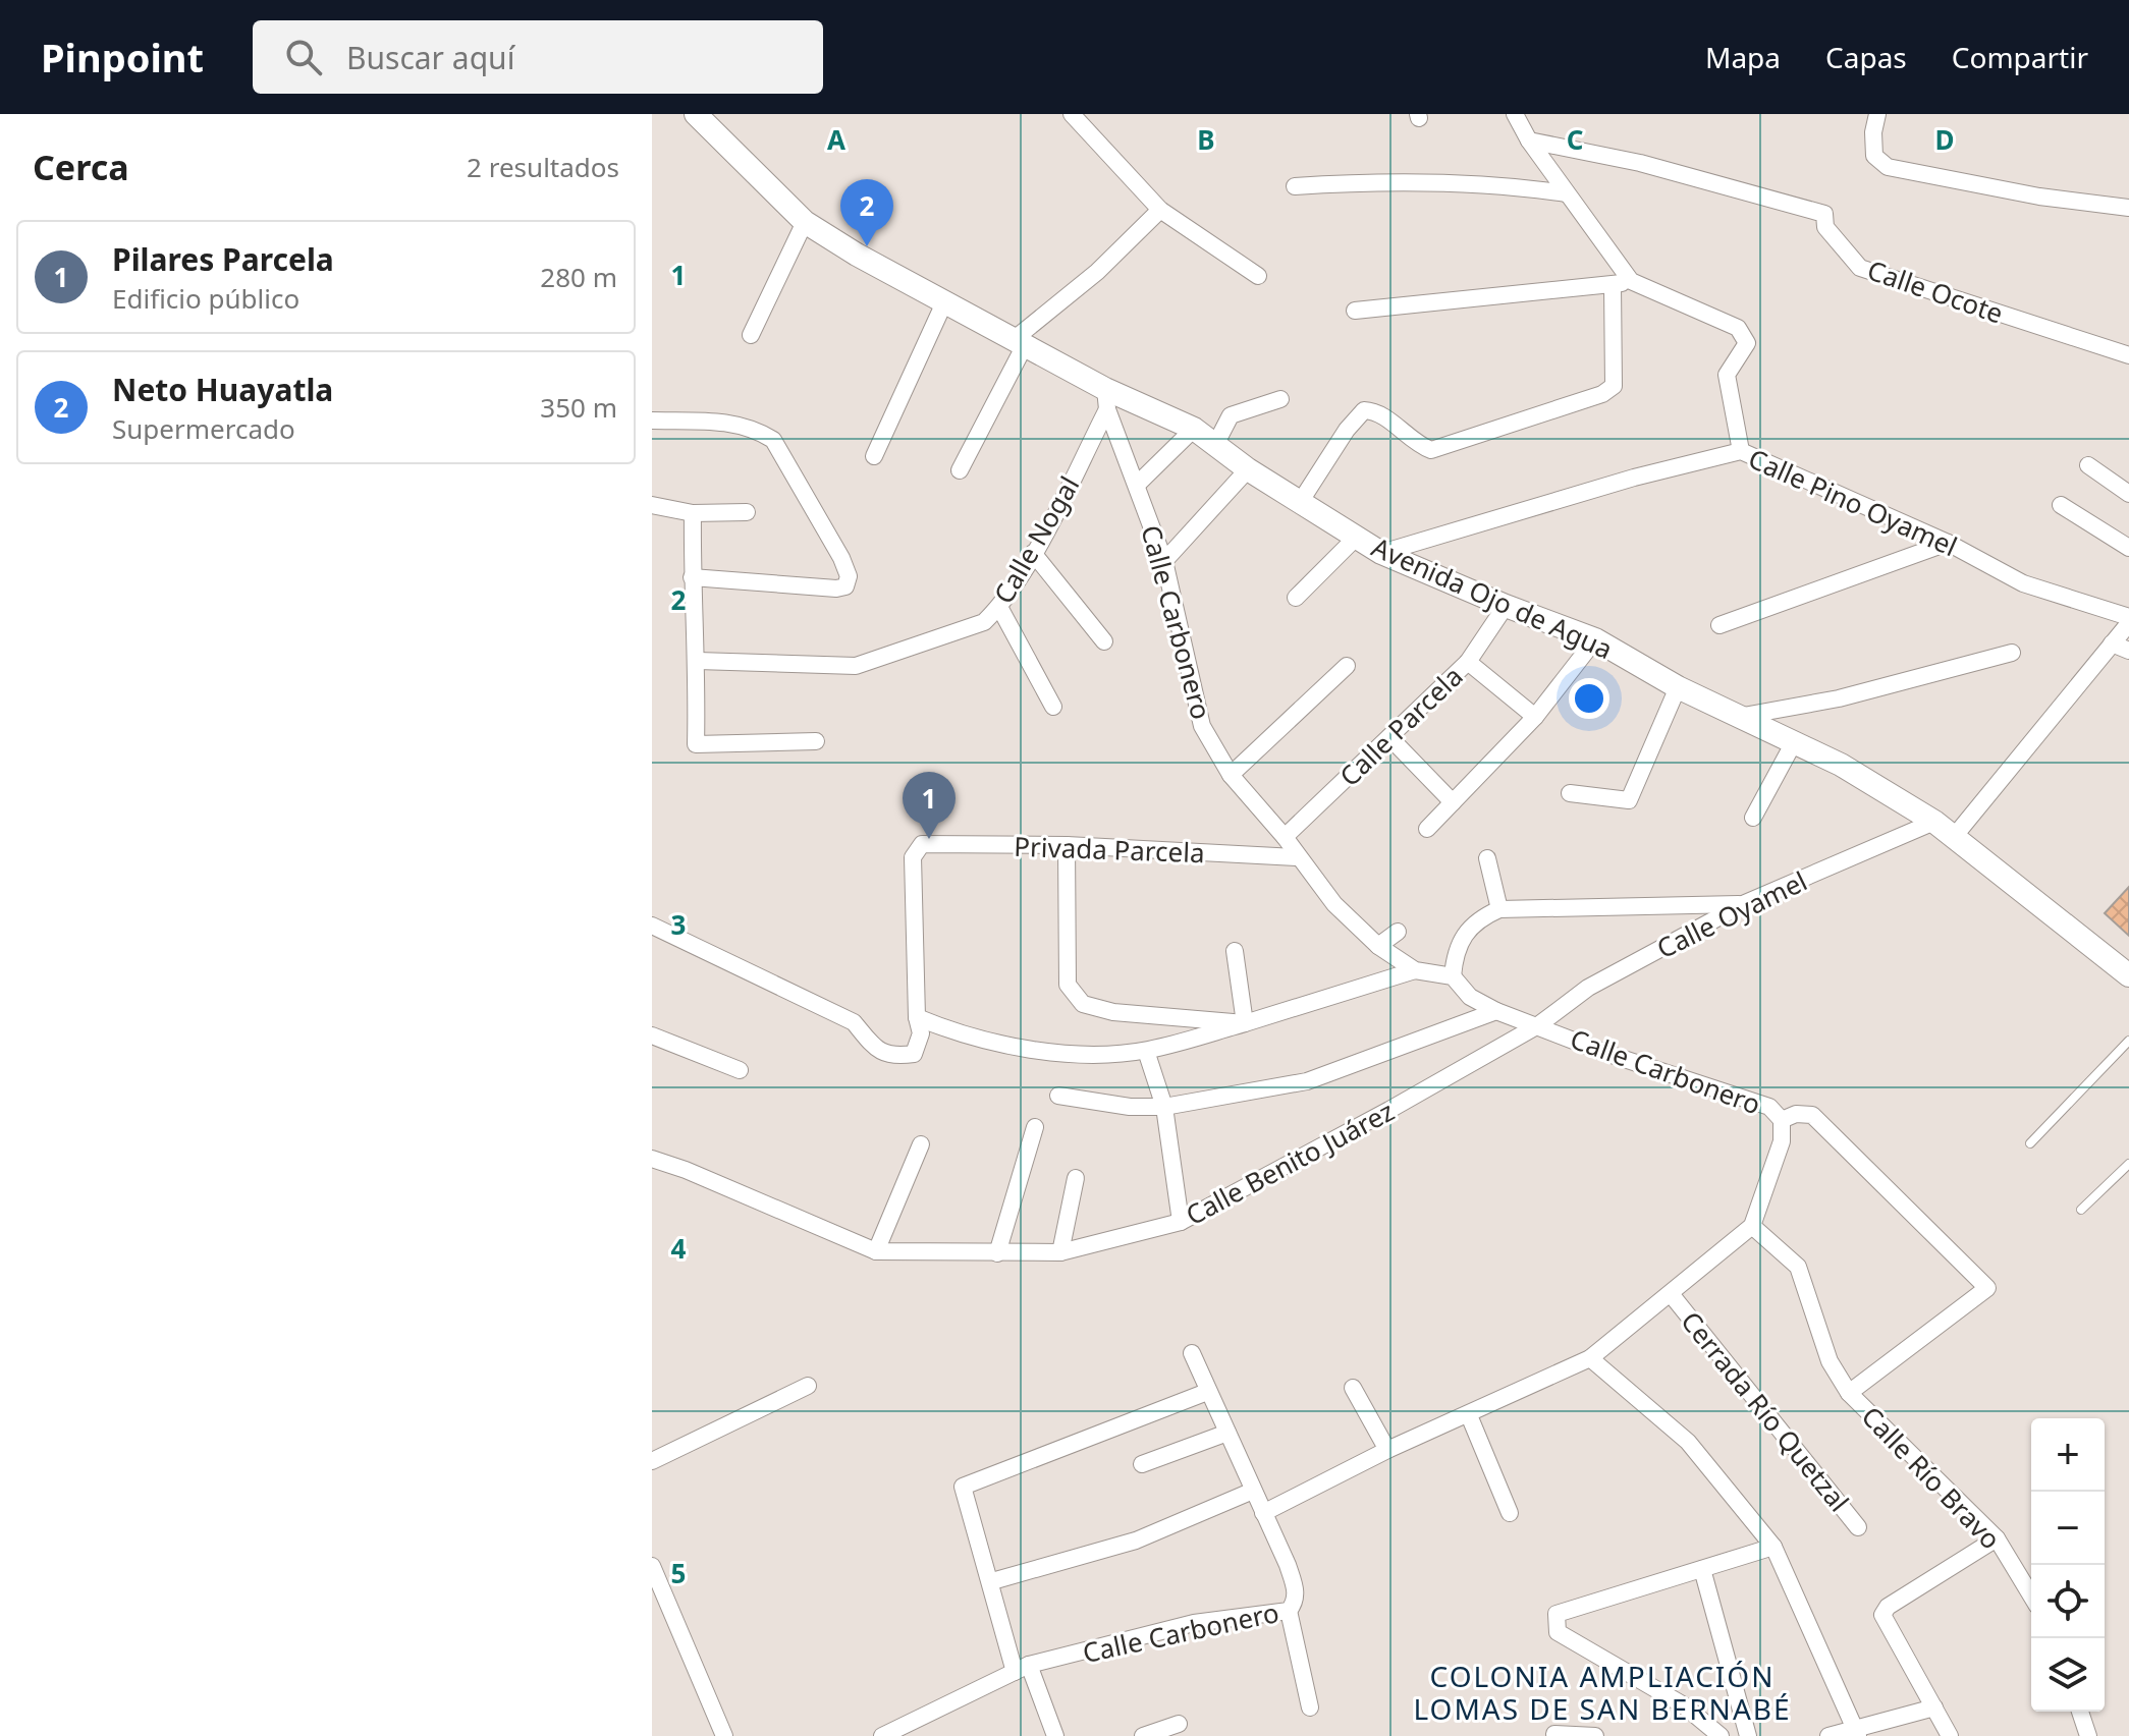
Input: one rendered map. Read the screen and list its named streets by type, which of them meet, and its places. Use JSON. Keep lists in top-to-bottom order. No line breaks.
{"streets":{"street":["Calle Ocote","Calle Pino Oyamel","Calle Nogal","Avenida Ojo de Agua","Calle Carbonero","Calle Parcela","Privada Parcela","Calle Oyamel","Calle Benito Juárez","Cerrada Río Quetzal","Calle Río Bravo"]},"crossings":[["Calle Pino Oyamel","Avenida Ojo de Agua"],["Calle Nogal","Avenida Ojo de Agua"],["Calle Nogal","Calle Carbonero"],["Avenida Ojo de Agua","Calle Carbonero"],["Avenida Ojo de Agua","Calle Parcela"],["Avenida Ojo de Agua","Calle Oyamel"],["Calle Carbonero","Calle Parcela"],["Calle Carbonero","Privada Parcela"],["Calle Carbonero","Calle Oyamel"],["Calle Carbonero","Calle Benito Juárez"],["Calle Carbonero","Calle Río Bravo"],["Calle Oyamel","Calle Benito Juárez"]],"districts":["COLONIA AMPLIACIÓN LOMAS DE SAN BERNABÉ"],"page":{"header":"Pinpoint","search":"Buscar aquí","nav":["Mapa","Capas","Compartir"],"heading":["Cerca","2 resultados"],"pins":["2","1"],"list":[{"mark":"1","name":"Pilares Parcela","note":"Edificio público","value":"280 m"},{"mark":"2","name":"Neto Huayatla","note":"Supermercado","value":"350 m"}],"map_buttons":["+","−"]},"grid":{"columns":["A","B","C","D"],"rows":["1","2","3","4","5"]}}
